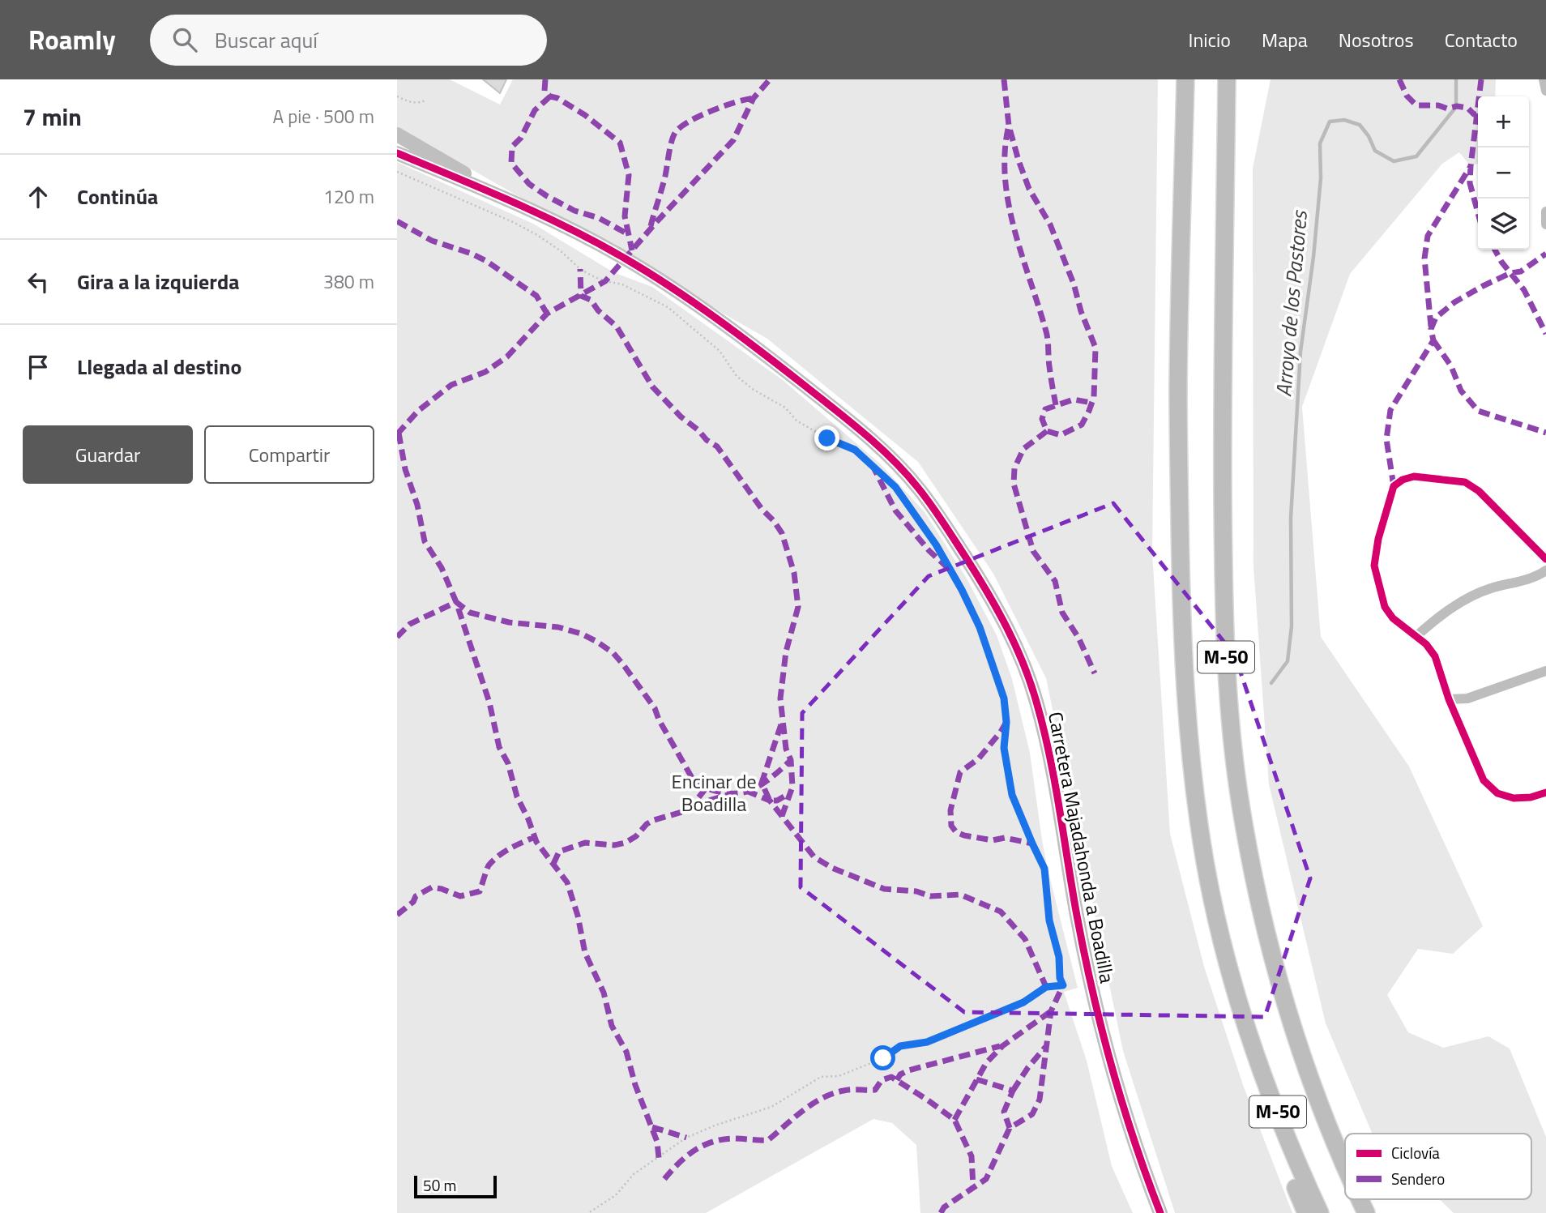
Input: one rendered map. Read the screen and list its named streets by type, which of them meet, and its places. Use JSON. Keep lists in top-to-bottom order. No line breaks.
{"streets":{"highway":["M-50"],"street":["Carretera Majadahonda a Boadilla"]},"water":["Arroyo de los Pastores"],"parks":["Encinar de Boadilla"],"legend":["Ciclovía","Sendero"],"scale_bar":"50 m","page":{"header":"Roamly","search":"Buscar aquí","nav":["Inicio","Mapa","Nosotros","Contacto"],"heading":["7 min","A pie · 500 m"],"map_buttons":["+","−"],"list":[["Continúa","120 m"],["Gira a la izquierda","380 m"],"Llegada al destino"],"buttons":["Guardar","Compartir"],"scale":"50 m"}}
